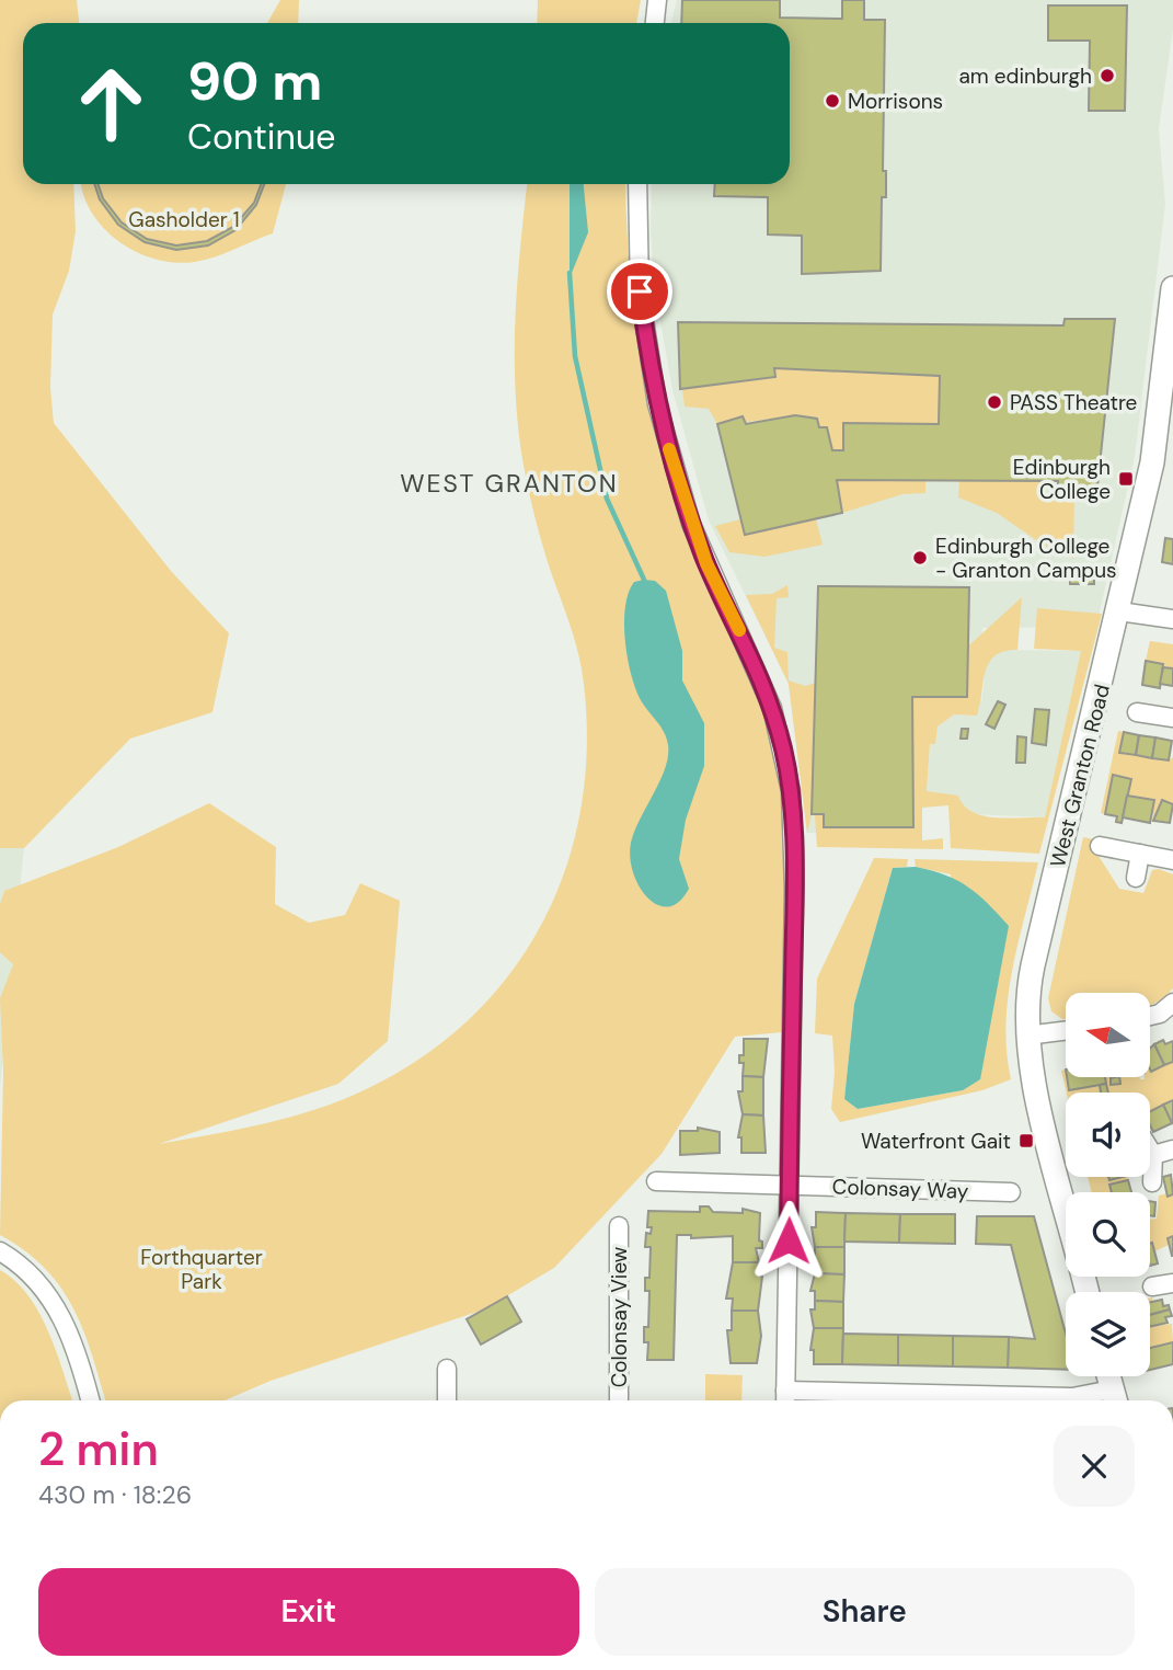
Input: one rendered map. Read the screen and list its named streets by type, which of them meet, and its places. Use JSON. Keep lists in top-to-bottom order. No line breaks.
{"streets":{"street":["West Granton Road","Colonsay Way","Colonsay View"]},"districts":["WEST GRANTON"],"parks":["Gasholder 1","Forthquarter Park"],"places":{"other":["am edinburgh","Morrisons","PASS Theatre","Edinburgh College - Granton Campus"],"transit":["Edinburgh College","Waterfront Gait"]},"north":"left","page":{"turn":["90 m","Continue"],"heading":["2 min","430 m · 18:26"],"buttons":["Exit","Share"]}}
